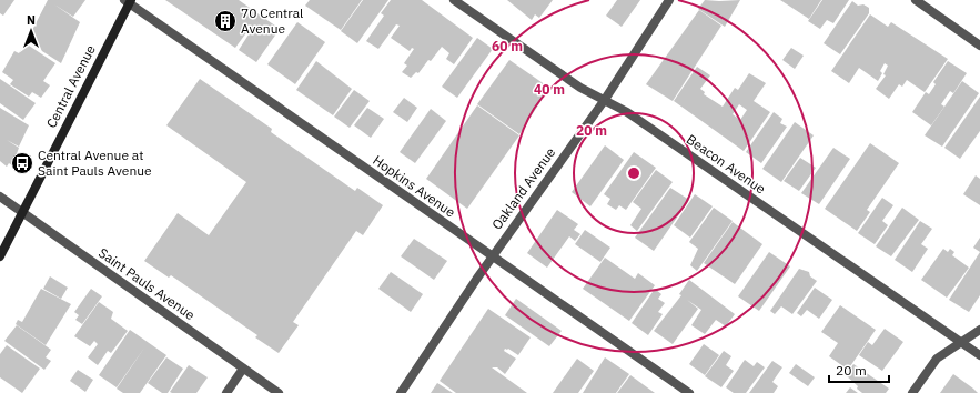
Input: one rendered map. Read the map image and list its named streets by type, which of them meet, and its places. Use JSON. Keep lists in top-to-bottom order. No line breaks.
{"streets":{"main road":["Central Avenue"],"street":["Beacon Avenue","Hopkins Avenue","Oakland Avenue","Saint Pauls Avenue"]},"crossings":[["Central Avenue","Hopkins Avenue"],["Central Avenue","Saint Pauls Avenue"],["Beacon Avenue","Oakland Avenue"],["Hopkins Avenue","Oakland Avenue"]],"places":{"building":["70 Central Avenue"],"bus stop":["Central Avenue at Saint Pauls Avenue"]},"scale_bar":"20 m","north":"top","rings":["60 m","40 m","20 m"]}
